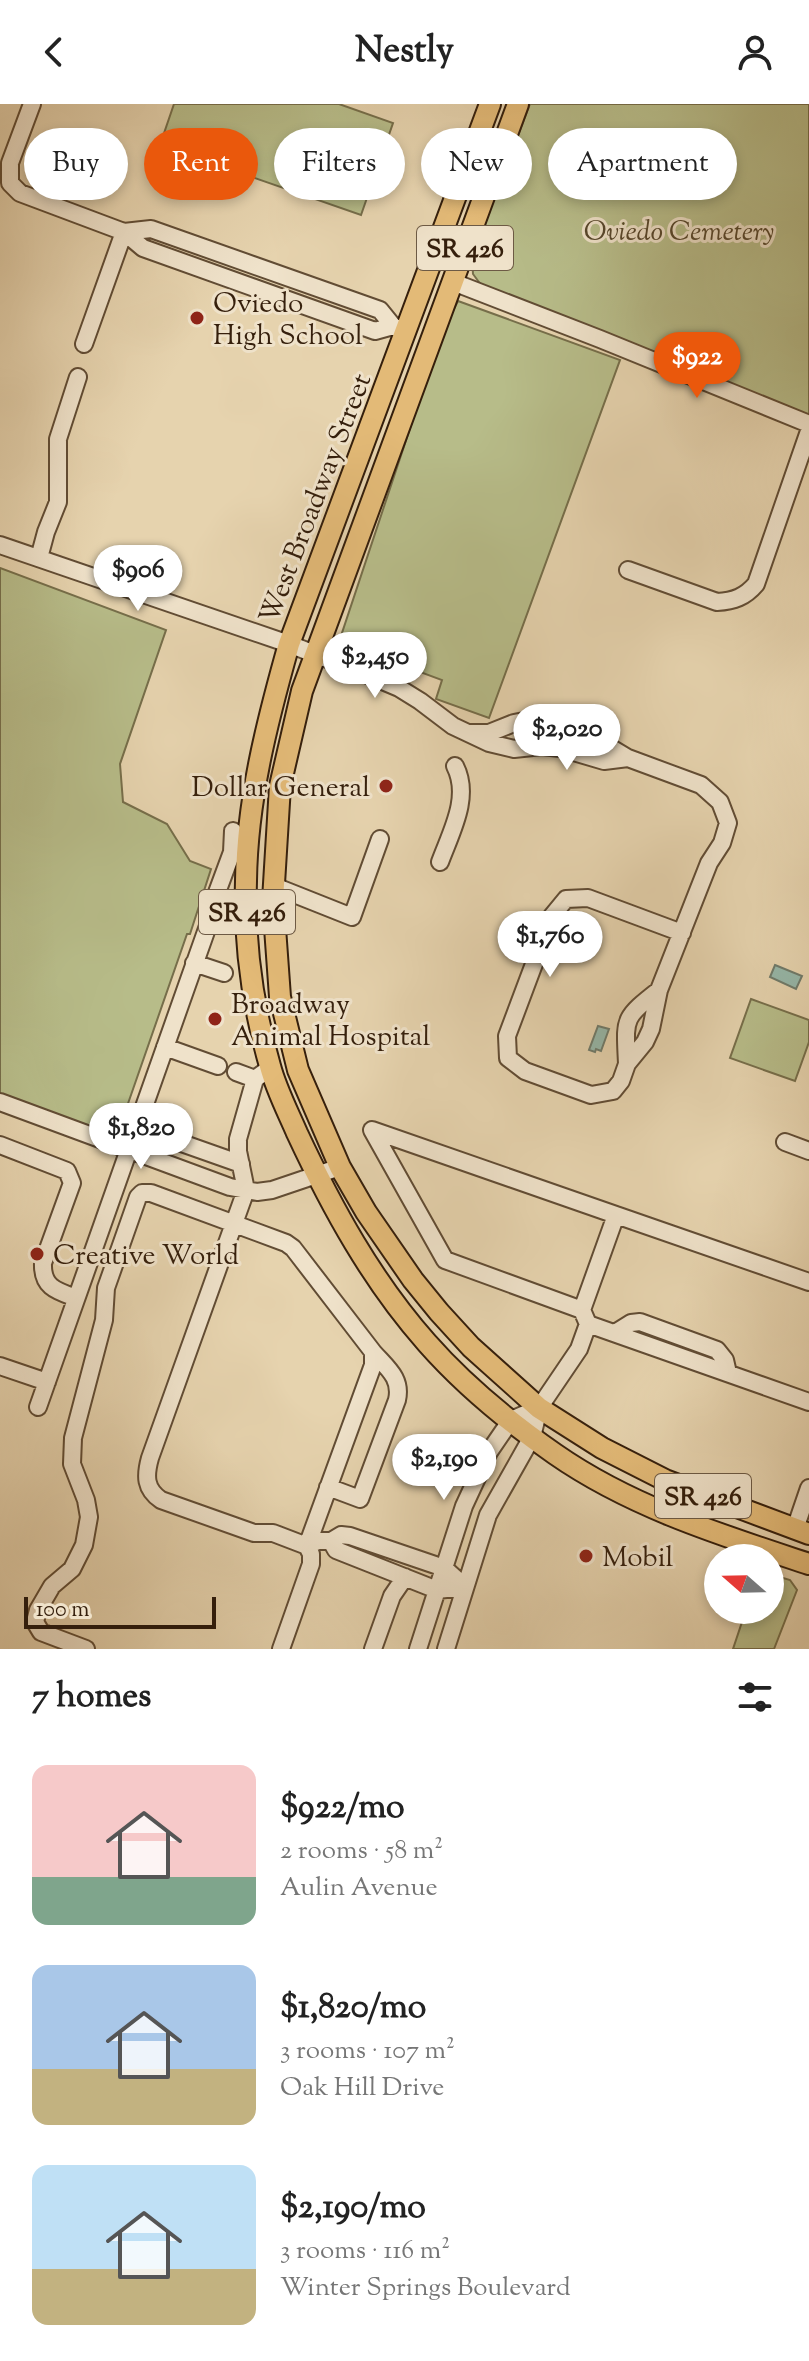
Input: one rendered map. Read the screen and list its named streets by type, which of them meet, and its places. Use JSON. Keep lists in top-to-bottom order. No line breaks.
{"streets":{"main road":["SR 426","West Broadway Street"]},"parks":["Oviedo Cemetery"],"places":["Oviedo High School","Dollar General","Broadway Animal Hospital","Creative World","Mobil"],"scale_bar":"100 m","north":"left","page":{"header":"Nestly","chip":["Buy","Rent","Filters","New","Apartment"],"price":["$922","$906","$2,450","$2,020","$1,760","$1,820","$2,190"],"scale":"100 m","heading":"7 homes","list":[{"name":"$922/mo","note":"2 rooms · 58 m² · Aulin Avenue"},{"name":"$1,820/mo","note":"3 rooms · 107 m² · Oak Hill Drive"},{"name":"$2,190/mo","note":"3 rooms · 116 m² · Winter Springs Boulevard"}]}}
